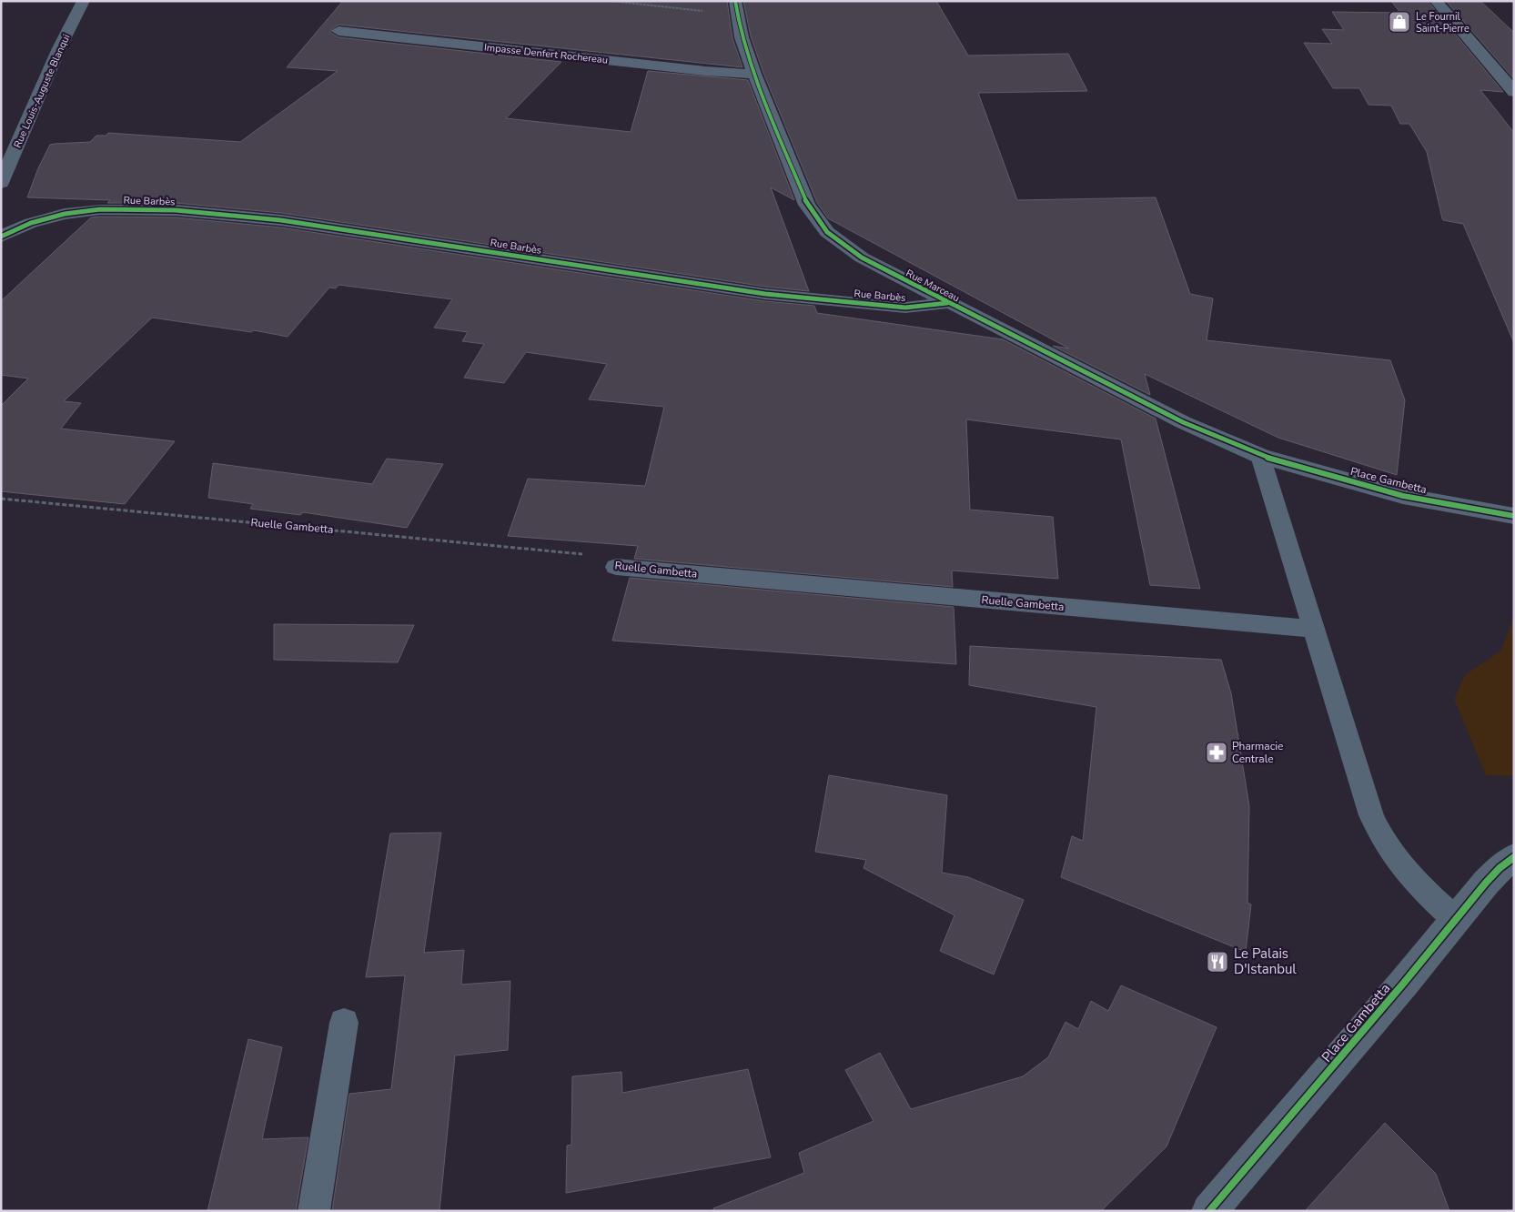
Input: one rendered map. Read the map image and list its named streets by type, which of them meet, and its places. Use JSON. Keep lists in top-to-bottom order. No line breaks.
{"streets":{"street":["Impasse Denfert Rochereau","Rue Louis-Auguste Blanqui","Rue Barbès","Rue Marceau","Place Gambetta"],"lane":["Ruelle Gambetta"]},"crossings":[["Impasse Denfert Rochereau","Rue Marceau"],["Rue Barbès","Rue Marceau"],["Rue Marceau","Place Gambetta"]],"places":{"shop":["Le Fournil Saint-Pierre"],"pharmacy":["Pharmacie Centrale"],"restaurant":["Le Palais D'Istanbul"]}}
